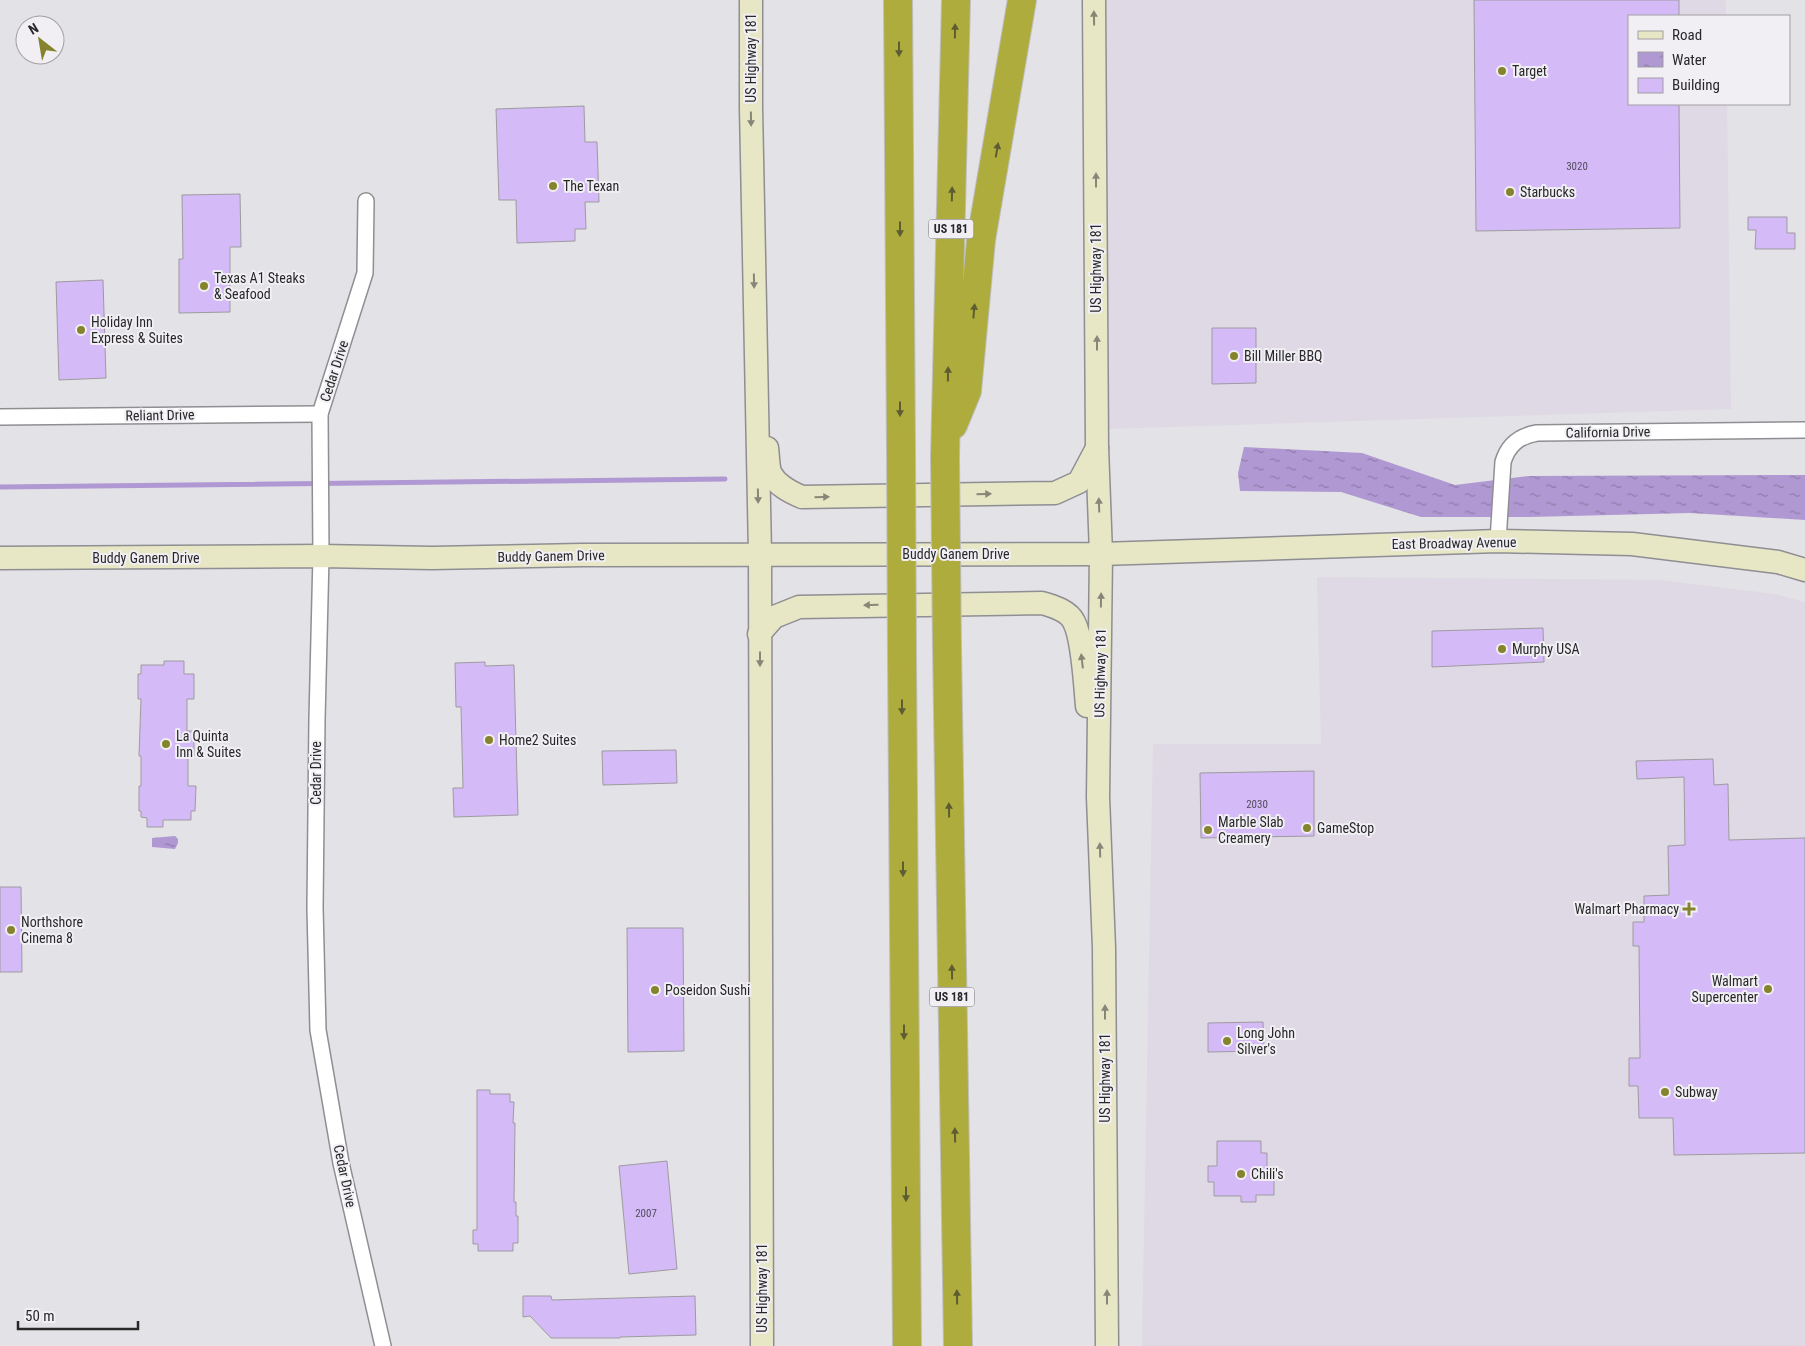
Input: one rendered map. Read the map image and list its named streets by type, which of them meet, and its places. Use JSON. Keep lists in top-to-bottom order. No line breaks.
{"streets":{"highway":["US 181"],"main road":["US Highway 181","East Broadway Avenue","Buddy Ganem Drive"],"street":["Cedar Drive","Reliant Drive","California Drive"]},"crossings":[["US Highway 181","East Broadway Avenue"],["US Highway 181","Buddy Ganem Drive"],["Cedar Drive","Reliant Drive"],["Cedar Drive","Buddy Ganem Drive"],["California Drive","East Broadway Avenue"],["East Broadway Avenue","Buddy Ganem Drive"]],"places":{"other":["Target","The Texan","Starbucks","Texas A1 Steaks & Seafood","Holiday Inn Express & Suites","Bill Miller BBQ","Murphy USA","Home2 Suites","La Quinta Inn & Suites","GameStop","Marble Slab Creamery","Northshore Cinema 8","Walmart Supercenter","Poseidon Sushi","Long John Silver's","Subway","Chili's"],"health":["Walmart Pharmacy"]},"house_numbers":["3020","2030","2007"],"legend":["Road","Water","Building"],"scale_bar":"50 m","north":"top left"}
